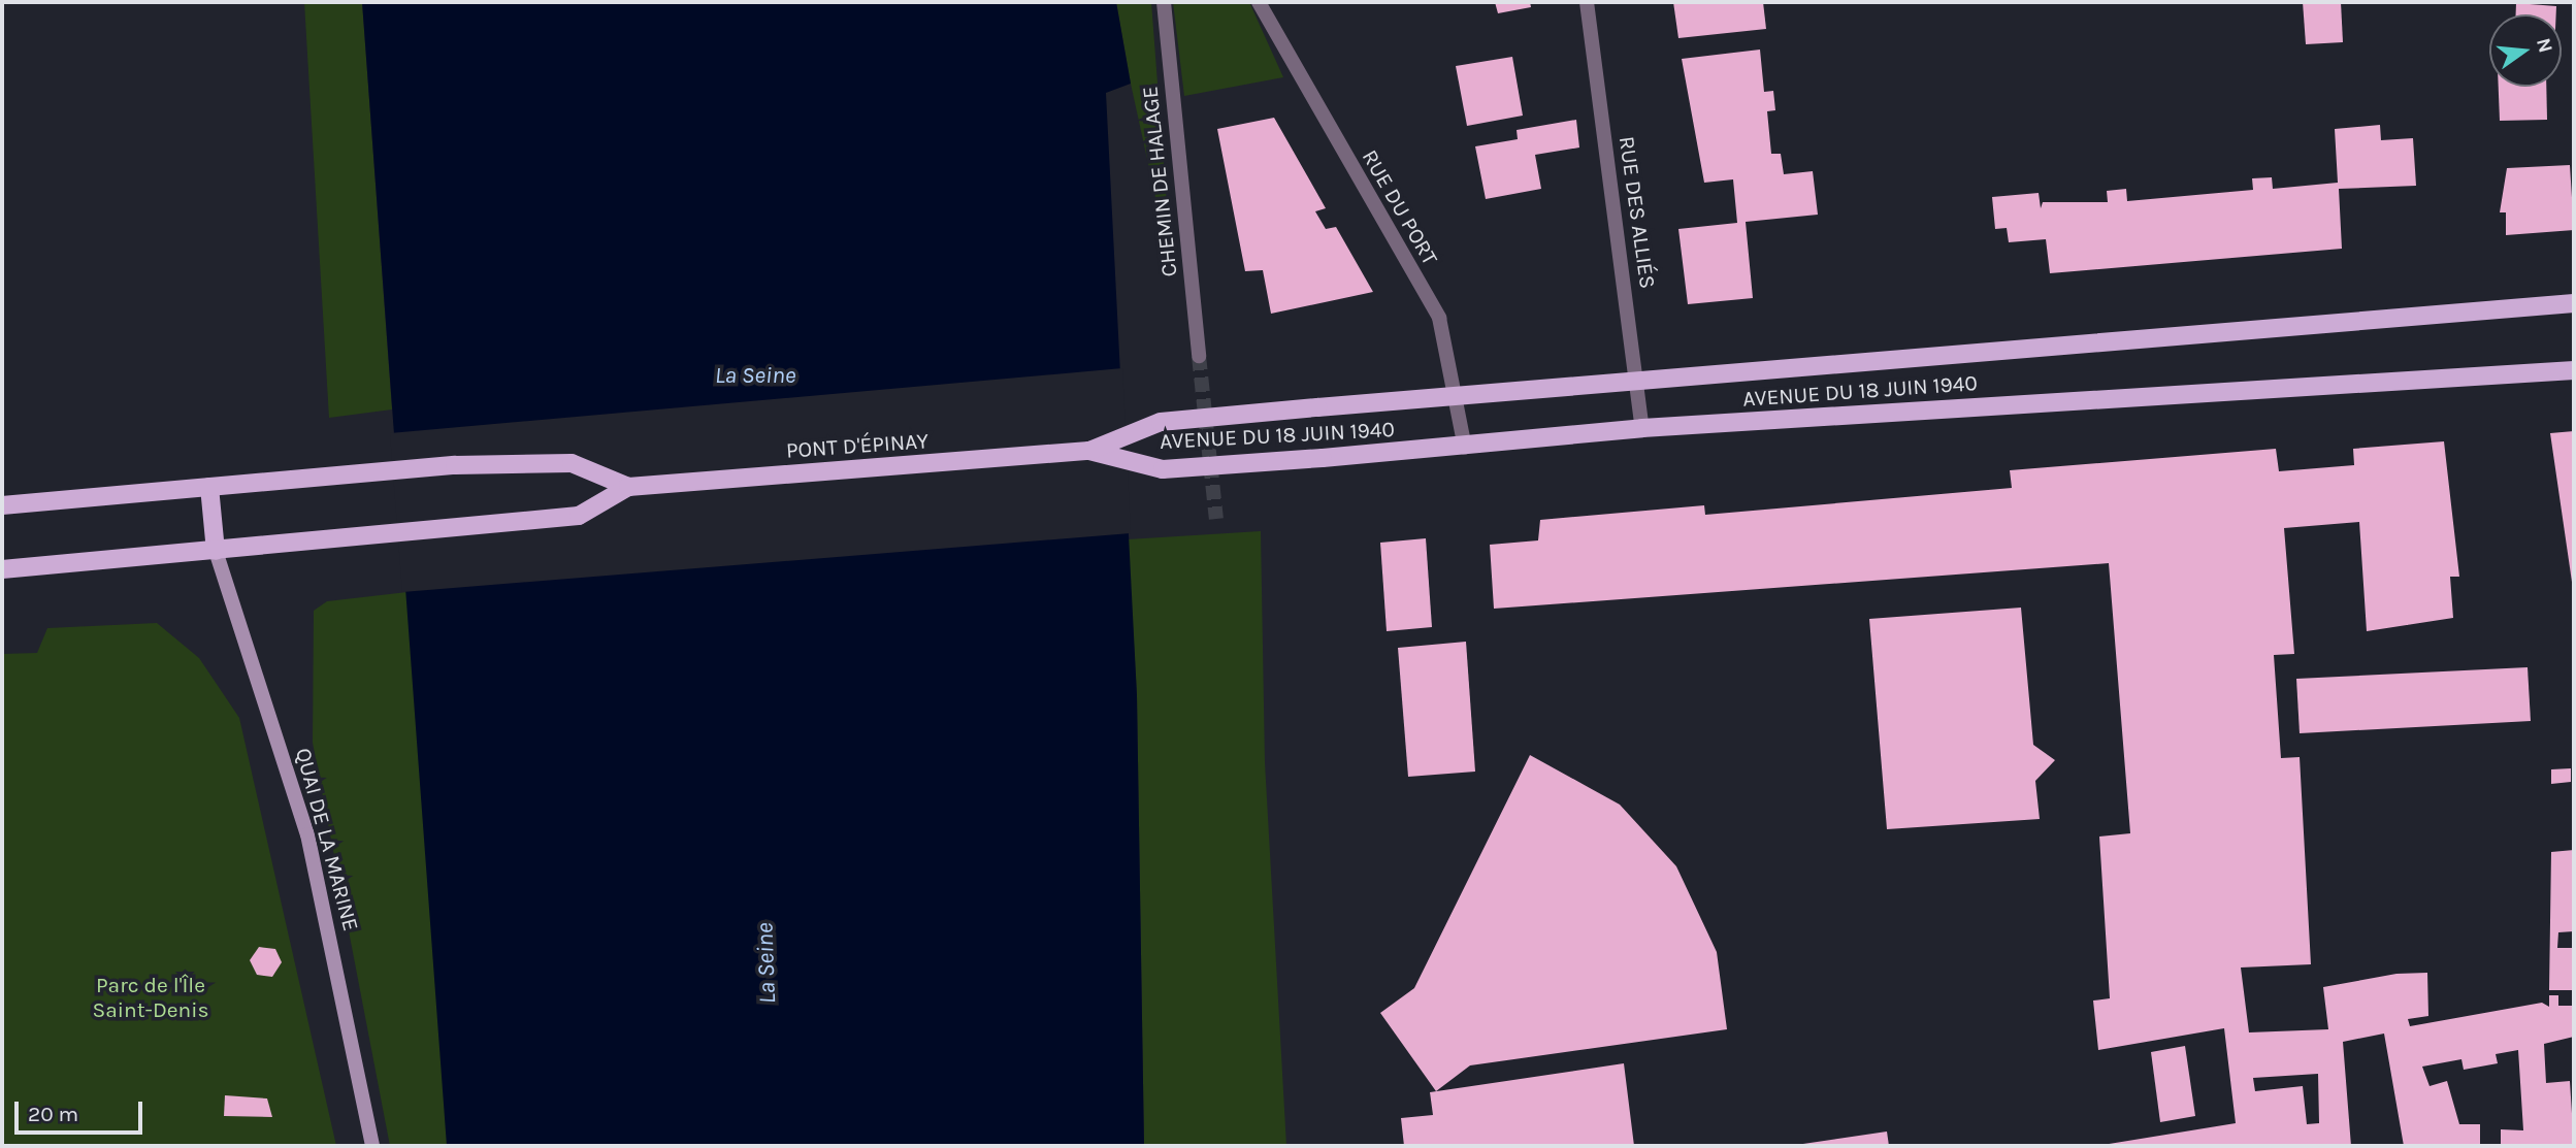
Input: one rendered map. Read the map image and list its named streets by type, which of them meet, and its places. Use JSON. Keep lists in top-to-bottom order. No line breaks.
{"streets":{"main road":["AVENUE DU 18 JUIN 1940","PONT D'ÉPINAY"],"street":["CHEMIN DE HALAGE","RUE DU PORT","RUE DES ALLIÉS","QUAI DE LA MARINE"]},"crossings":[["RUE DU PORT","AVENUE DU 18 JUIN 1940"],["RUE DES ALLIÉS","AVENUE DU 18 JUIN 1940"],["AVENUE DU 18 JUIN 1940","PONT D'ÉPINAY"],["PONT D'ÉPINAY","QUAI DE LA MARINE"]],"water":["La Seine"],"parks":["Parc de l'Île Saint-Denis"],"scale_bar":"20 m","north":"right"}
